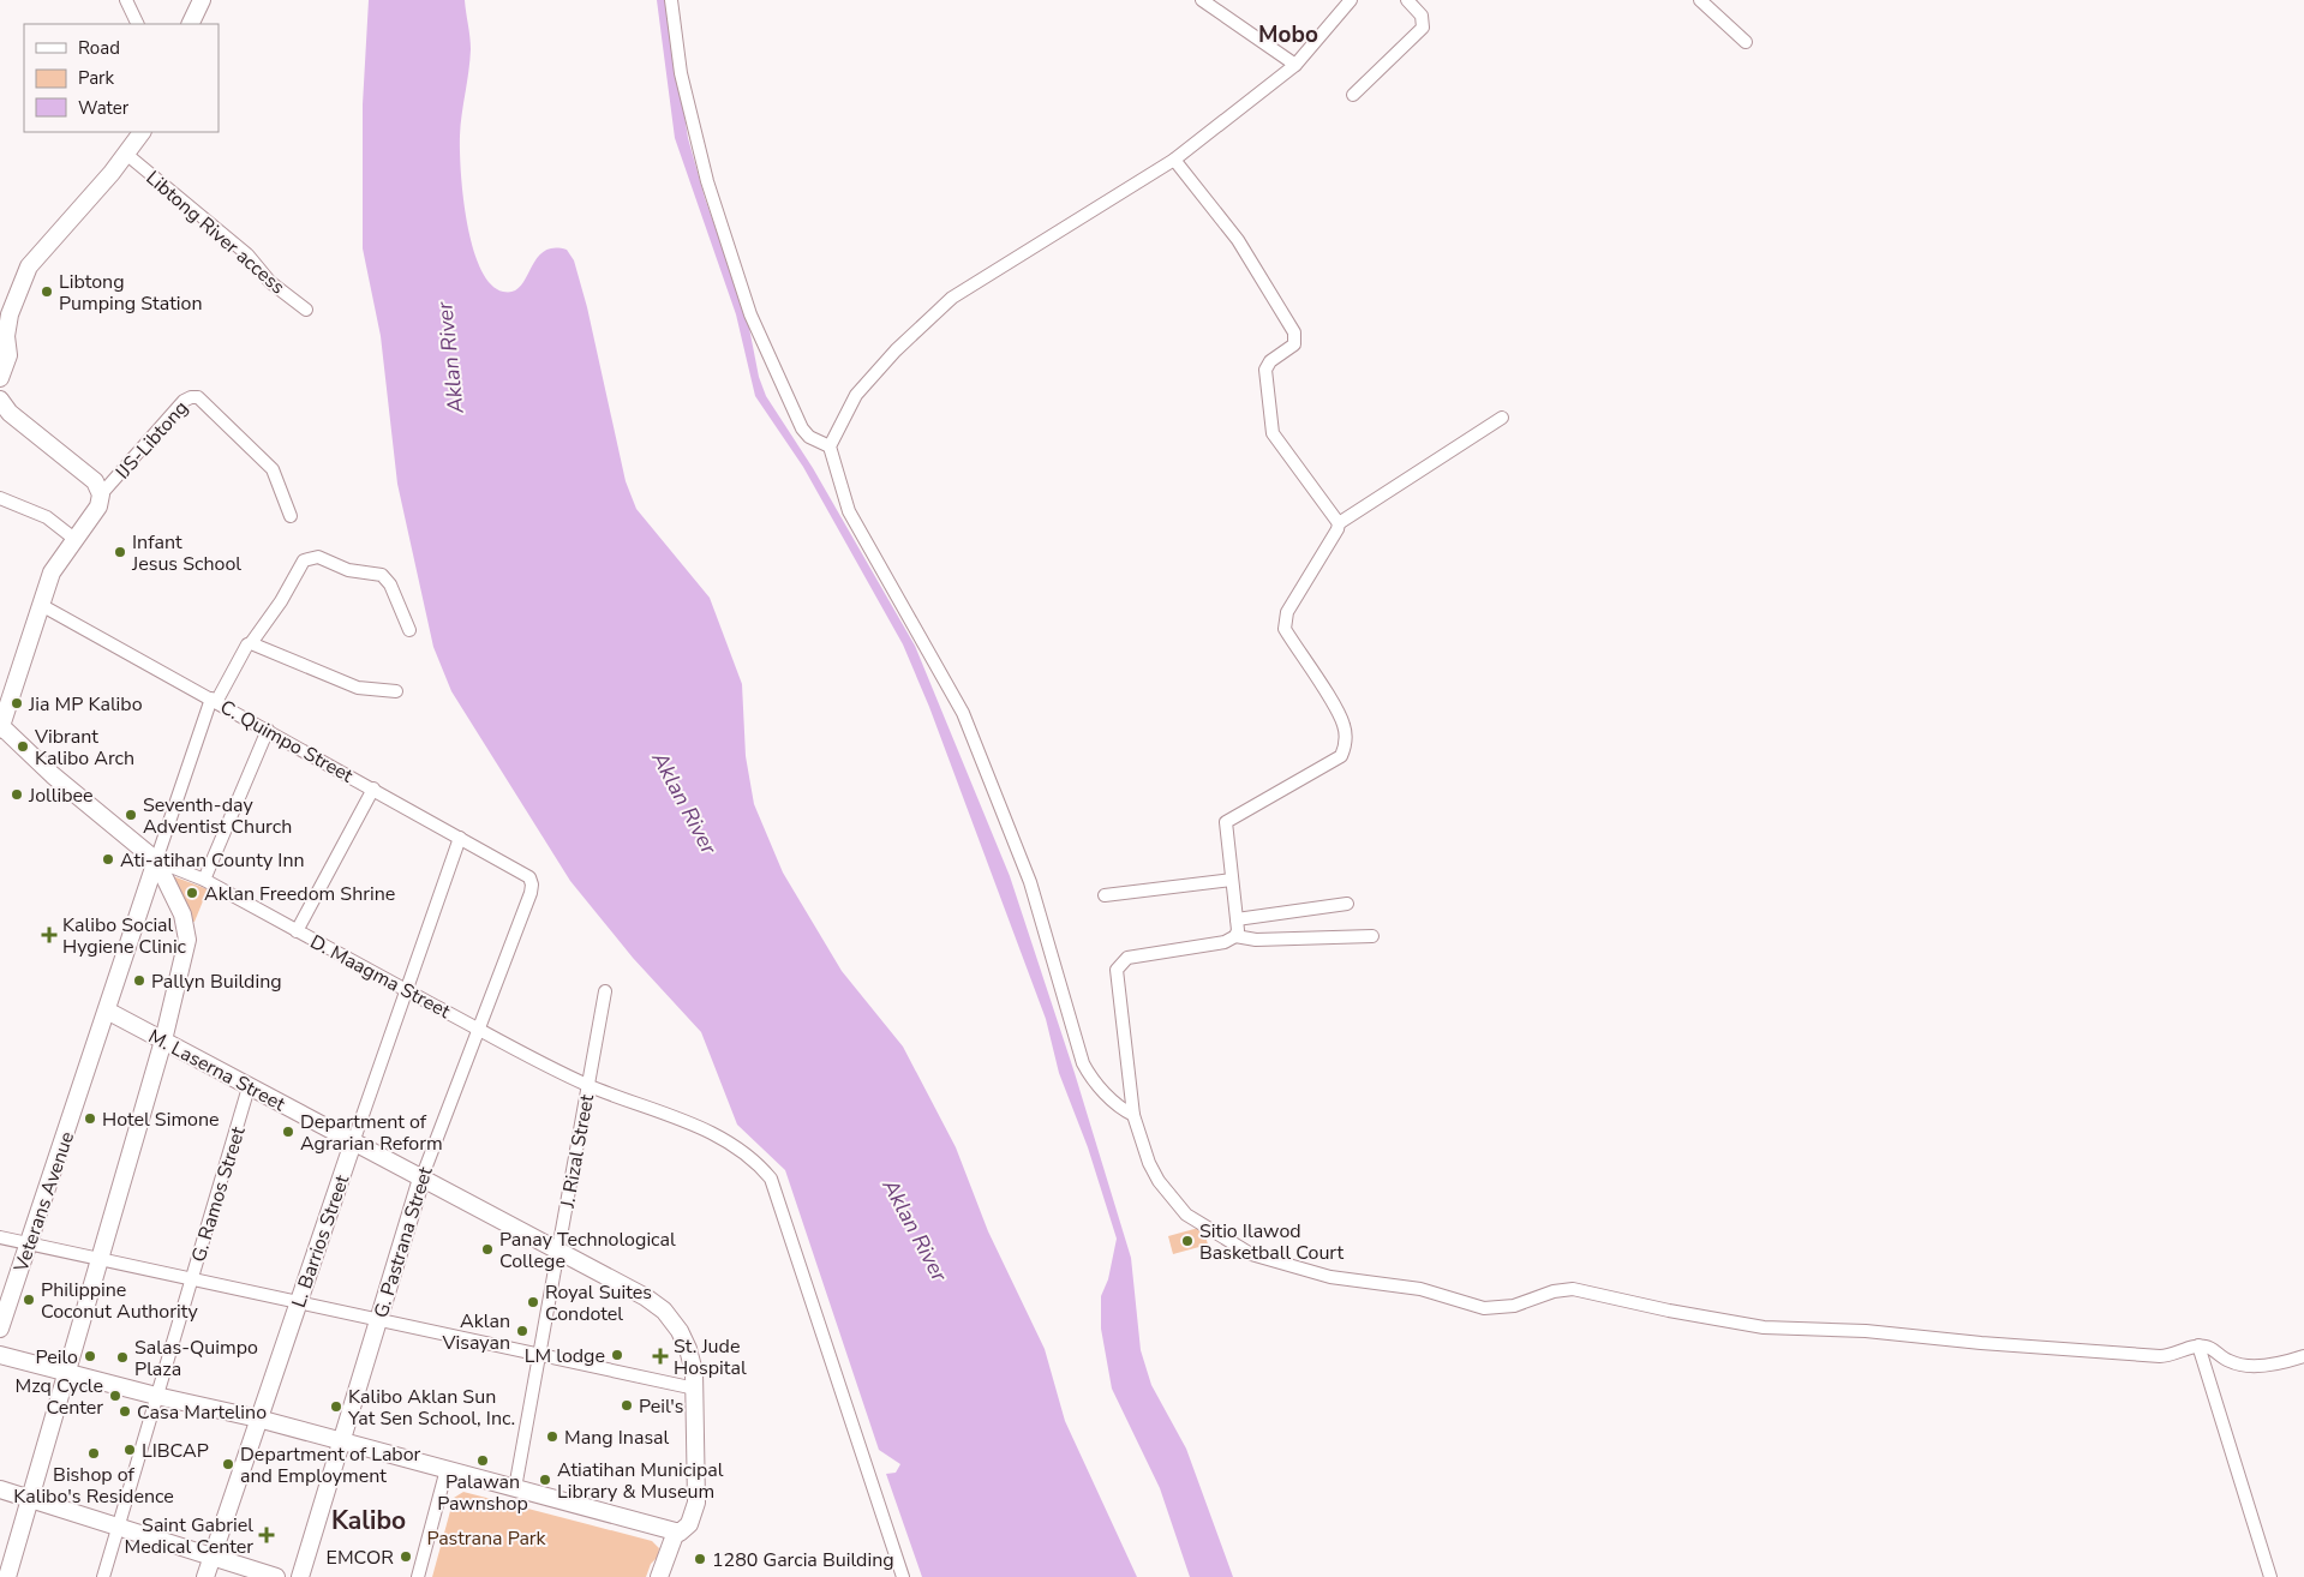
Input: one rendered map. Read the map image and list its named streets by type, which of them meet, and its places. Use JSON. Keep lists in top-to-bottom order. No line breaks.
{"streets":{"street":["Libtong River access","IJS-Libtong","C. Quimpo Street","D. Maagma Street","M. Laserna Street","J. Rizal Street","G. Ramos Street","Veterans Avenue","L. Barrios Street","G. Pastrana Street"]},"crossings":[["C. Quimpo Street","Veterans Avenue"],["C. Quimpo Street","L. Barrios Street"],["C. Quimpo Street","G. Pastrana Street"],["D. Maagma Street","J. Rizal Street"],["D. Maagma Street","Veterans Avenue"],["D. Maagma Street","L. Barrios Street"],["D. Maagma Street","G. Pastrana Street"],["M. Laserna Street","J. Rizal Street"],["M. Laserna Street","G. Ramos Street"],["M. Laserna Street","Veterans Avenue"],["M. Laserna Street","L. Barrios Street"],["M. Laserna Street","G. Pastrana Street"]],"districts":["Mobo","Kalibo"],"water":["Aklan River"],"parks":["Pastrana Park"],"places":{"other":["Libtong Pumping Station","Infant Jesus School","Jia MP Kalibo","Vibrant Kalibo Arch","Jollibee","Seventh-day Adventist Church","Ati-atihan County Inn","Aklan Freedom Shrine","Pallyn Building","Hotel Simone","Department of Agrarian Reform","Sitio Ilawod Basketball Court","Panay Technological College","Philippine Coconut Authority","Royal Suites Condotel","Aklan Visayan","LM lodge","Peilo","Salas-Quimpo Plaza","Mzq Cycle Center","Peil's","Kalibo Aklan Sun Yat Sen School, Inc.","Casa Martelino","Mang Inasal","LIBCAP","Bishop of Kalibo's Residence","Palawan Pawnshop","Department of Labor and Employment","Atiatihan Municipal Library & Museum","EMCOR","1280 Garcia Building"],"health":["Kalibo Social Hygiene Clinic","St. Jude Hospital","Saint Gabriel Medical Center"]},"legend":["Road","Park","Water"]}
